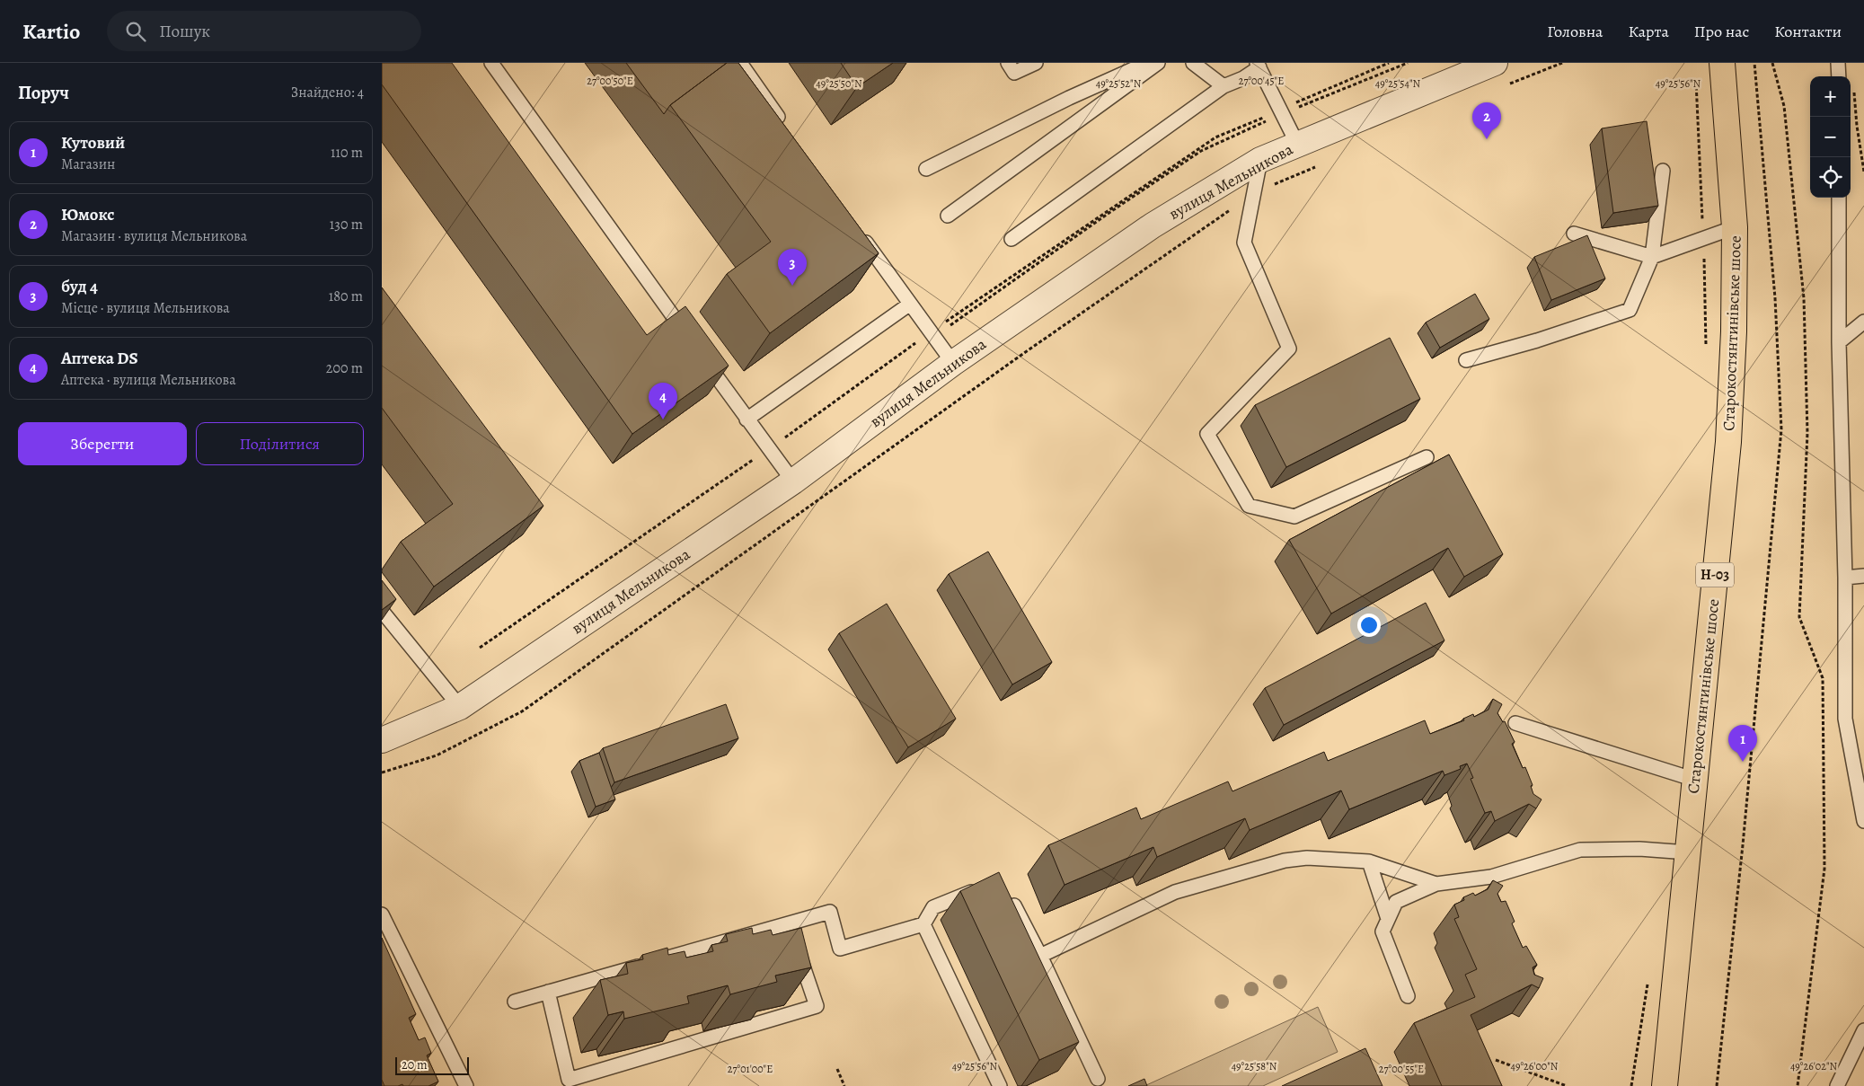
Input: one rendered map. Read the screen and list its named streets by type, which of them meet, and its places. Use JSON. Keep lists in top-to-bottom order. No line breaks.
{"streets":{"main road":["Старокостянтинівське шосе","Н-03"],"street":["вулиця Мельникова"]},"scale_bar":"20 m","page":{"header":"Kartio","search":"Пошук","nav":["Головна","Карта","Про нас","Контакти"],"heading":["Поруч","Знайдено: 4"],"map_buttons":["+","−"],"pins":["2","3","4","1"],"list":[{"mark":"1","name":"Кутовий","note":"Магазин","value":"110 m"},{"mark":"2","name":"Юмокс","note":"Магазин · вулиця Мельникова","value":"130 m"},{"mark":"3","name":"буд 4","note":"Місце · вулиця Мельникова","value":"180 m"},{"mark":"4","name":"Аптека DS","note":"Аптека · вулиця Мельникова","value":"200 m"}],"buttons":["Зберегти","Поділитися"],"scale":"20 m"},"coordinates":["27°00'50\"E","27°00'45\"E","49°25'50\"N","49°25'52\"N","49°25'54\"N","49°25'56\"N","49°25'58\"N","49°26'00\"N","49°26'02\"N","27°01'00\"E","27°00'55\"E"]}
